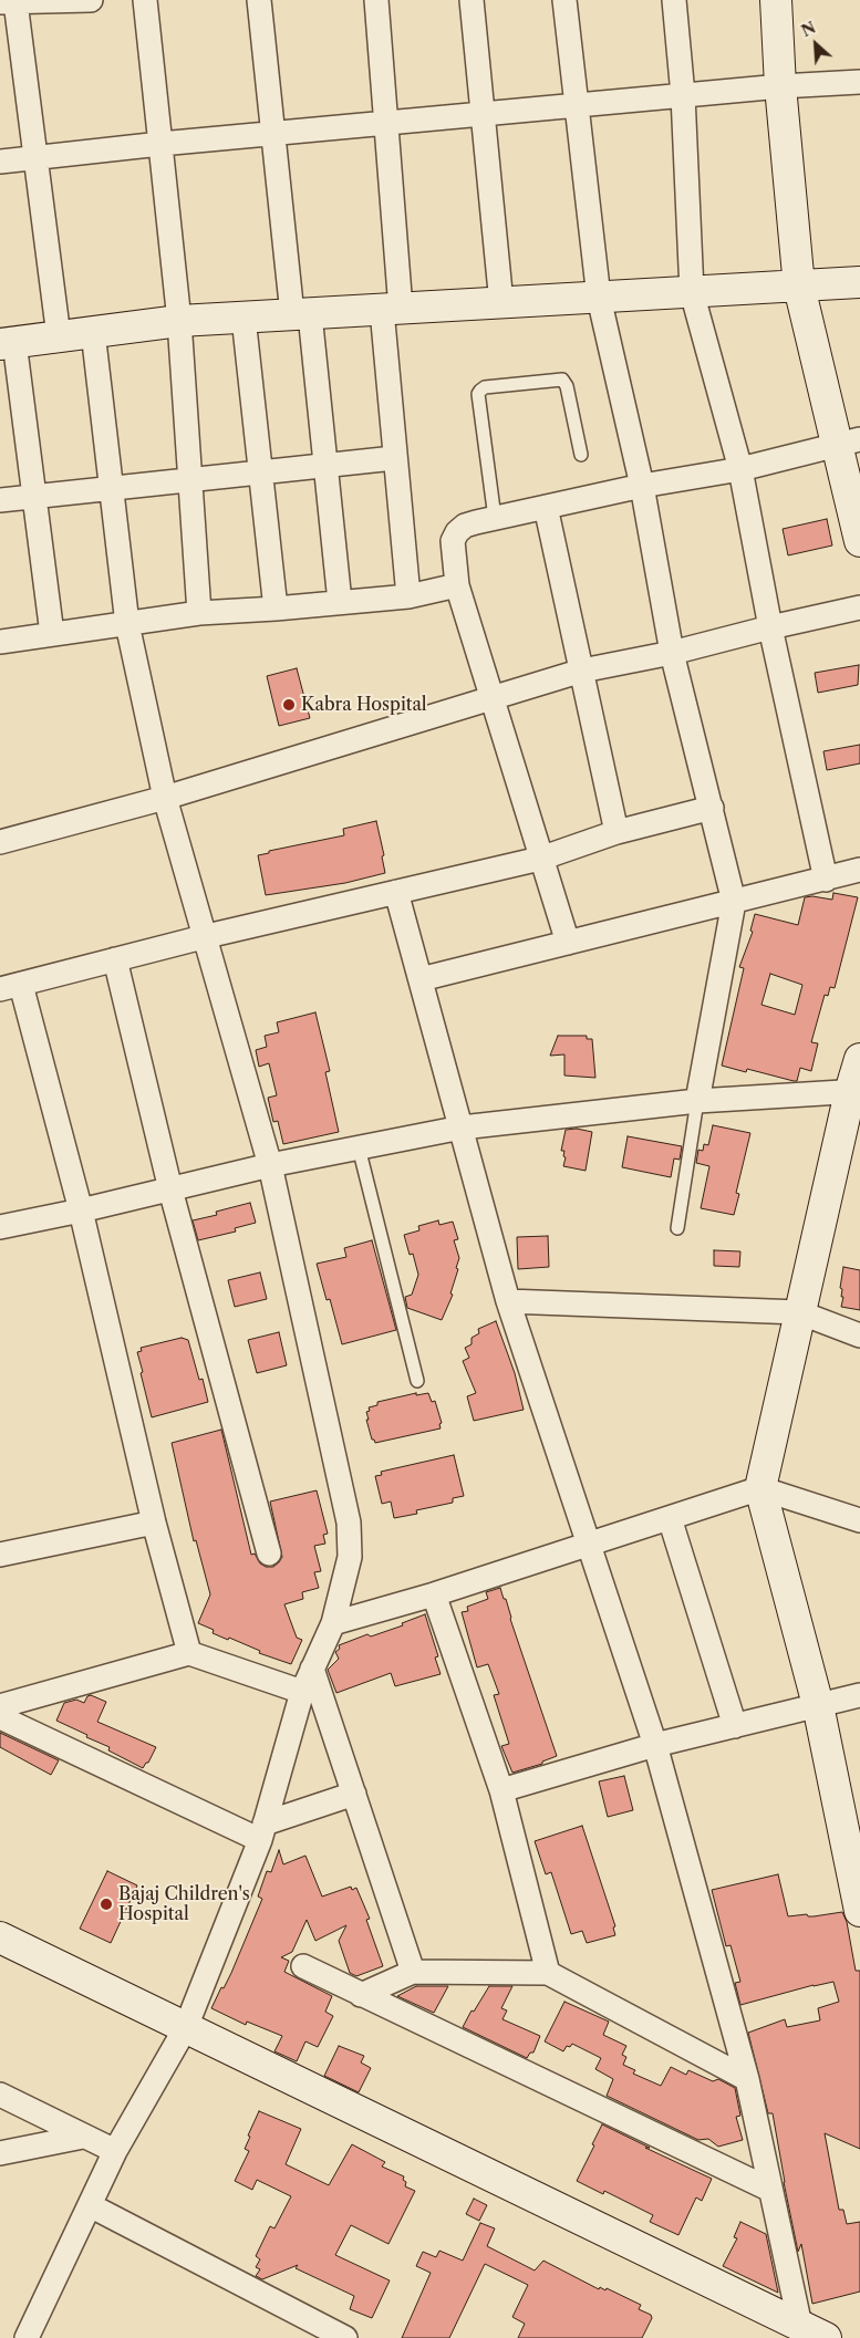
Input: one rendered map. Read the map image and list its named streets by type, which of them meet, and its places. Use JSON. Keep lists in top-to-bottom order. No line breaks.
{"places":["Kabra Hospital","Bajaj Children's Hospital"],"north":"top left"}
